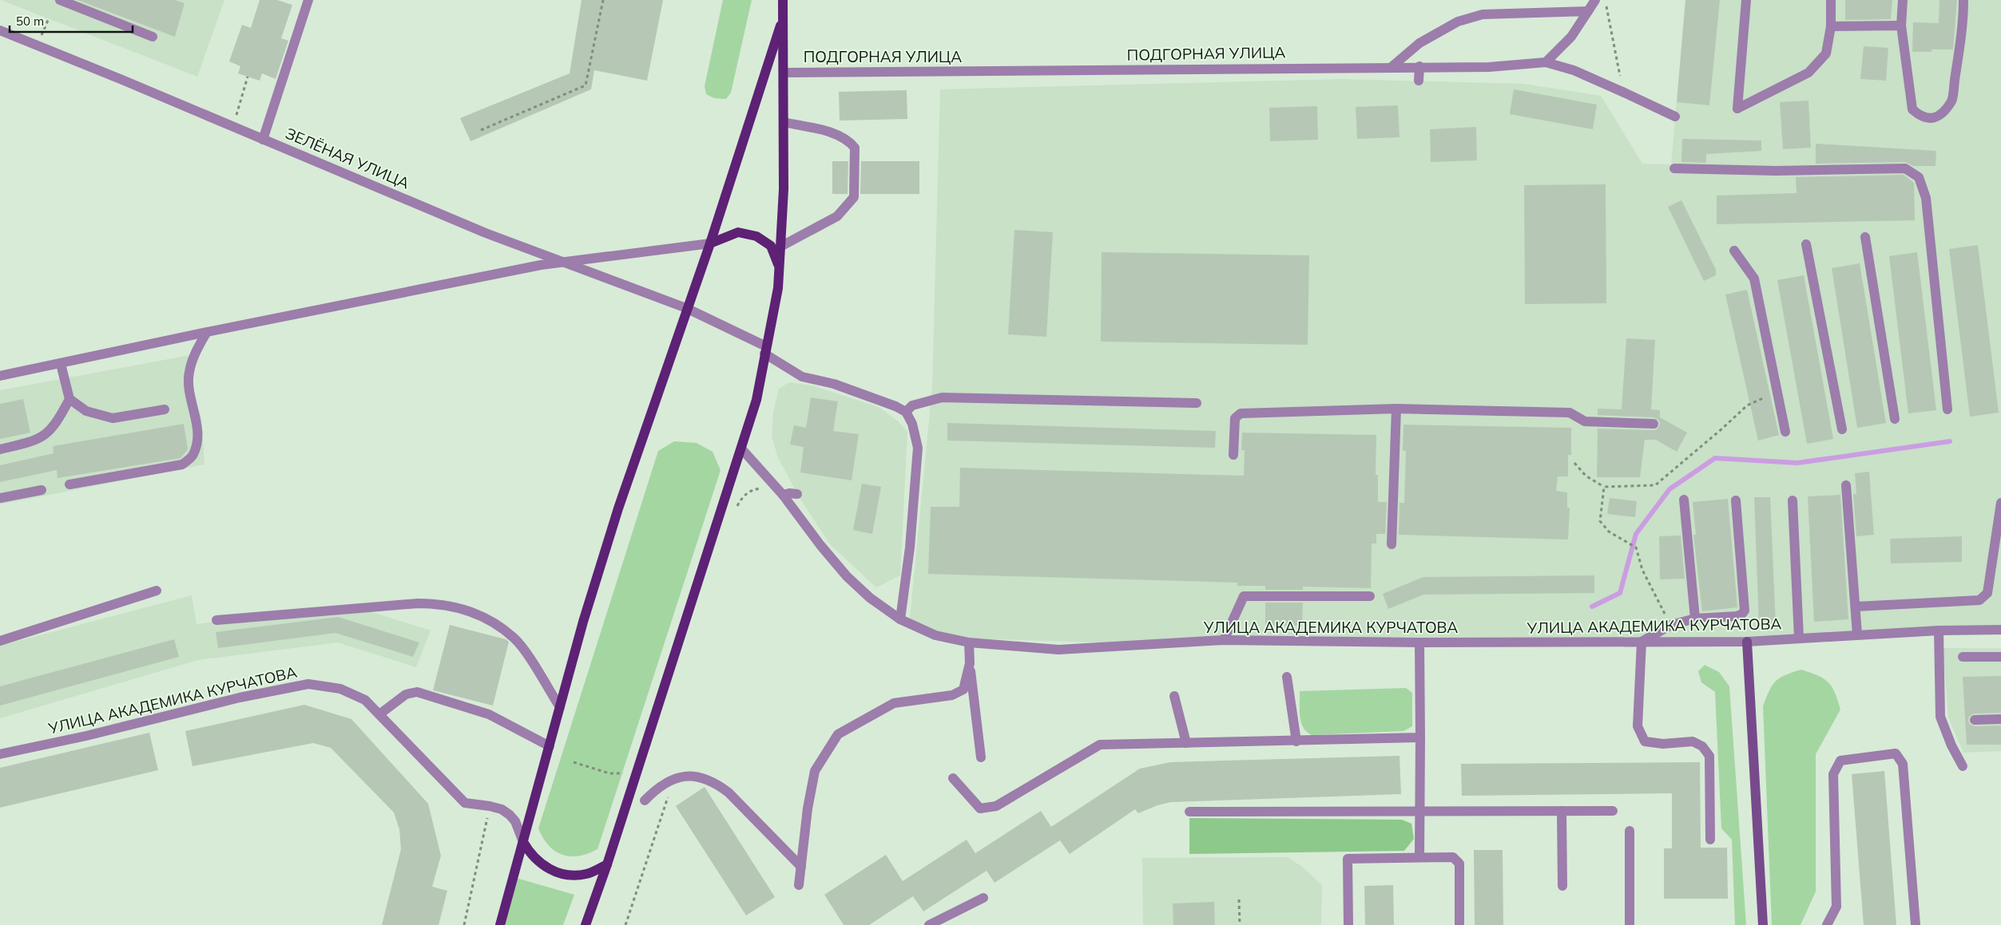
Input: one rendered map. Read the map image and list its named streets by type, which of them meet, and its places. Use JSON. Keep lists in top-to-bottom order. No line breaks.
{"streets":{"main road":["УЛИЦА АКАДЕМИКА КУРЧАТОВА"],"street":["ПОДГОРНАЯ УЛИЦА","ЗЕЛЁНАЯ УЛИЦА"]},"scale_bar":"50 m"}
